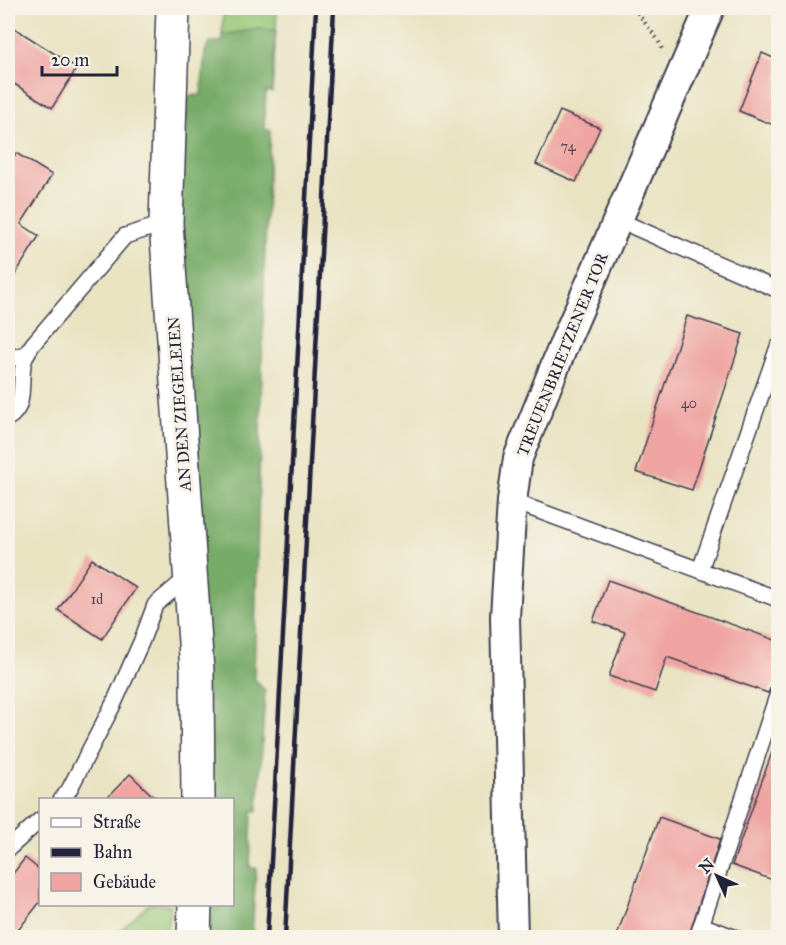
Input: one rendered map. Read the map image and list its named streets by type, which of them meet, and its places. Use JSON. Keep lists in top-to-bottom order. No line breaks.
{"streets":{"street":["TREUENBRIETZENER TOR","AN DEN ZIEGELEIEN"]},"house_numbers":["74","40","1d"],"legend":["Straße","Bahn","Gebäude"],"scale_bar":"20 m","north":"top left"}
